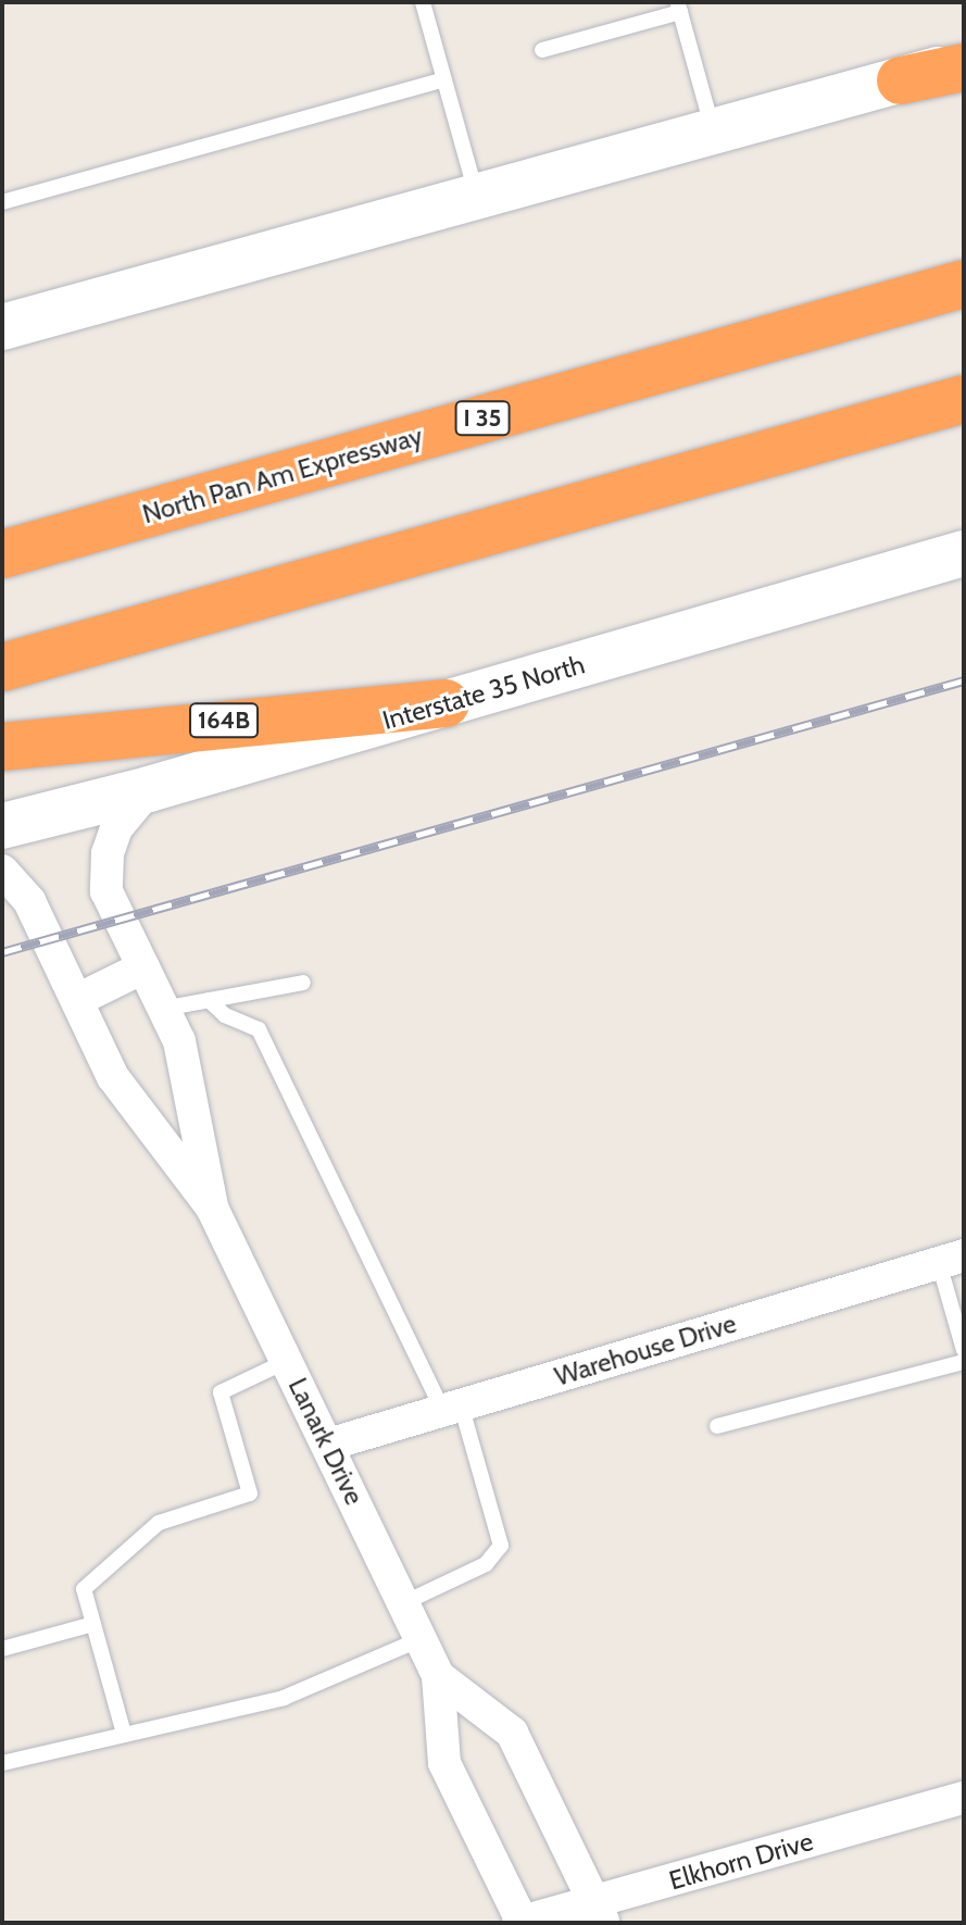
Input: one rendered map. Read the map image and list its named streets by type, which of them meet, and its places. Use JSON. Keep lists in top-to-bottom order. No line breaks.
{"streets":{"highway":["I 35","North Pan Am Expressway","164B"],"main road":["Interstate 35 North"],"street":["Warehouse Drive","Lanark Drive","Elkhorn Drive"]},"crossings":[["Interstate 35 North","164B"],["Interstate 35 North","Lanark Drive"],["Warehouse Drive","Lanark Drive"],["Lanark Drive","Elkhorn Drive"]]}
